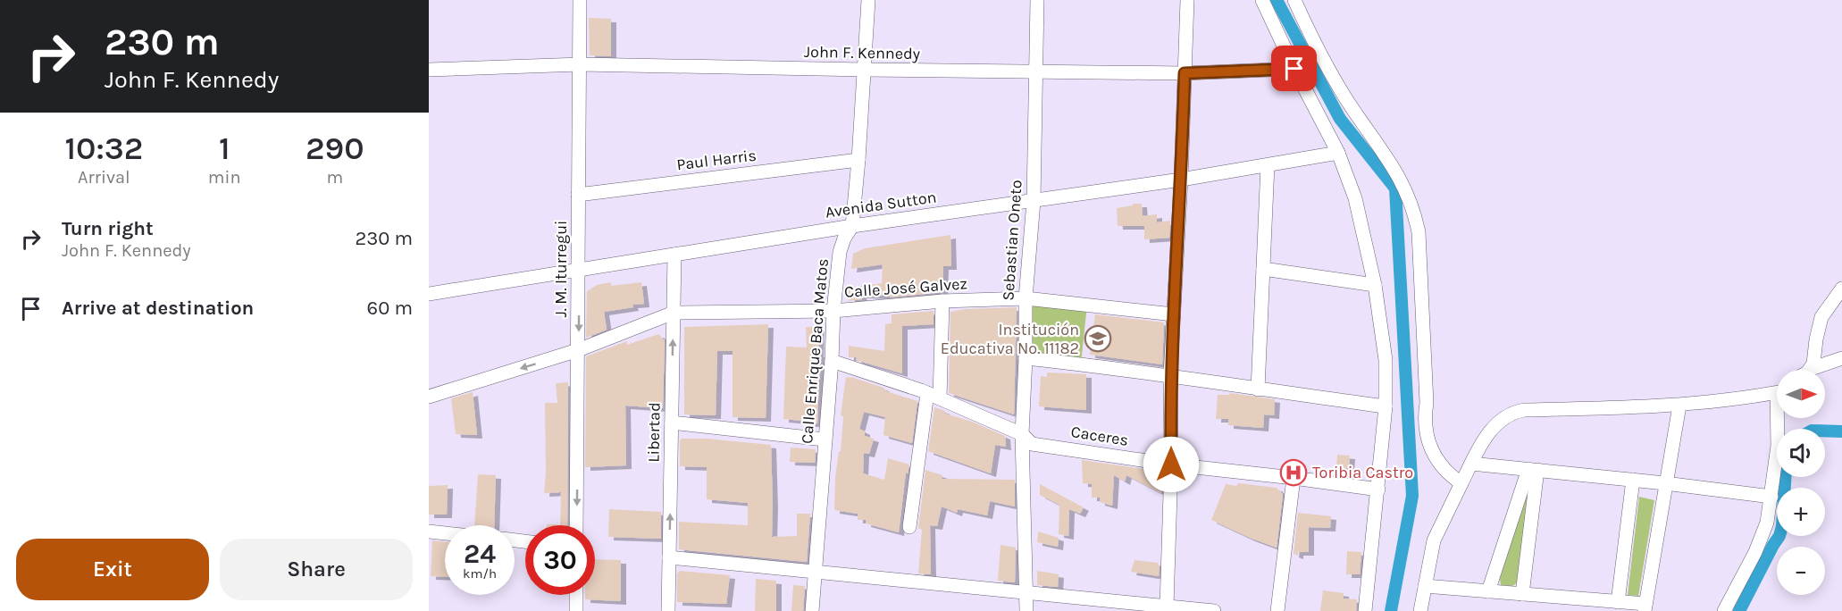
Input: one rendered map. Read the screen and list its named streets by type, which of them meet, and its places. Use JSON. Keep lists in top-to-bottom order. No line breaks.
{"streets":{"street":["John F. Kennedy","Paul Harris","Avenida Sutton","Sebastian Oneto","J. M. Iturregui","Calle José Galvez","Calle Enrique Baca Matos","Libertad","Caceres"]},"crossings":[["John F. Kennedy","Sebastian Oneto"],["John F. Kennedy","J. M. Iturregui"],["John F. Kennedy","Calle Enrique Baca Matos"],["Paul Harris","J. M. Iturregui"],["Paul Harris","Calle Enrique Baca Matos"],["Avenida Sutton","Sebastian Oneto"],["Avenida Sutton","J. M. Iturregui"],["Avenida Sutton","Calle Enrique Baca Matos"],["Avenida Sutton","Libertad"],["Sebastian Oneto","Calle José Galvez"],["Sebastian Oneto","Caceres"],["J. M. Iturregui","Calle José Galvez"],["Calle José Galvez","Calle Enrique Baca Matos"],["Calle José Galvez","Libertad"],["Calle Enrique Baca Matos","Caceres"]],"one_way":["J. M. Iturregui","Libertad"],"places":{"school or university":["Institución Educativa No. 11182"],"hospital":["Toribia Castro"]},"north":"right","page":{"turn":["230 m","John F. Kennedy"],"eta":["10:32","Arrival","1","min","290","m"],"list":[{"name":"Turn right","note":"John F. Kennedy","value":"230 m"},{"name":"Arrive at destination","value":"60 m"}],"map_buttons":["+","−"],"speed":"24 km/h","limit":"30","buttons":["Exit","Share"]}}
